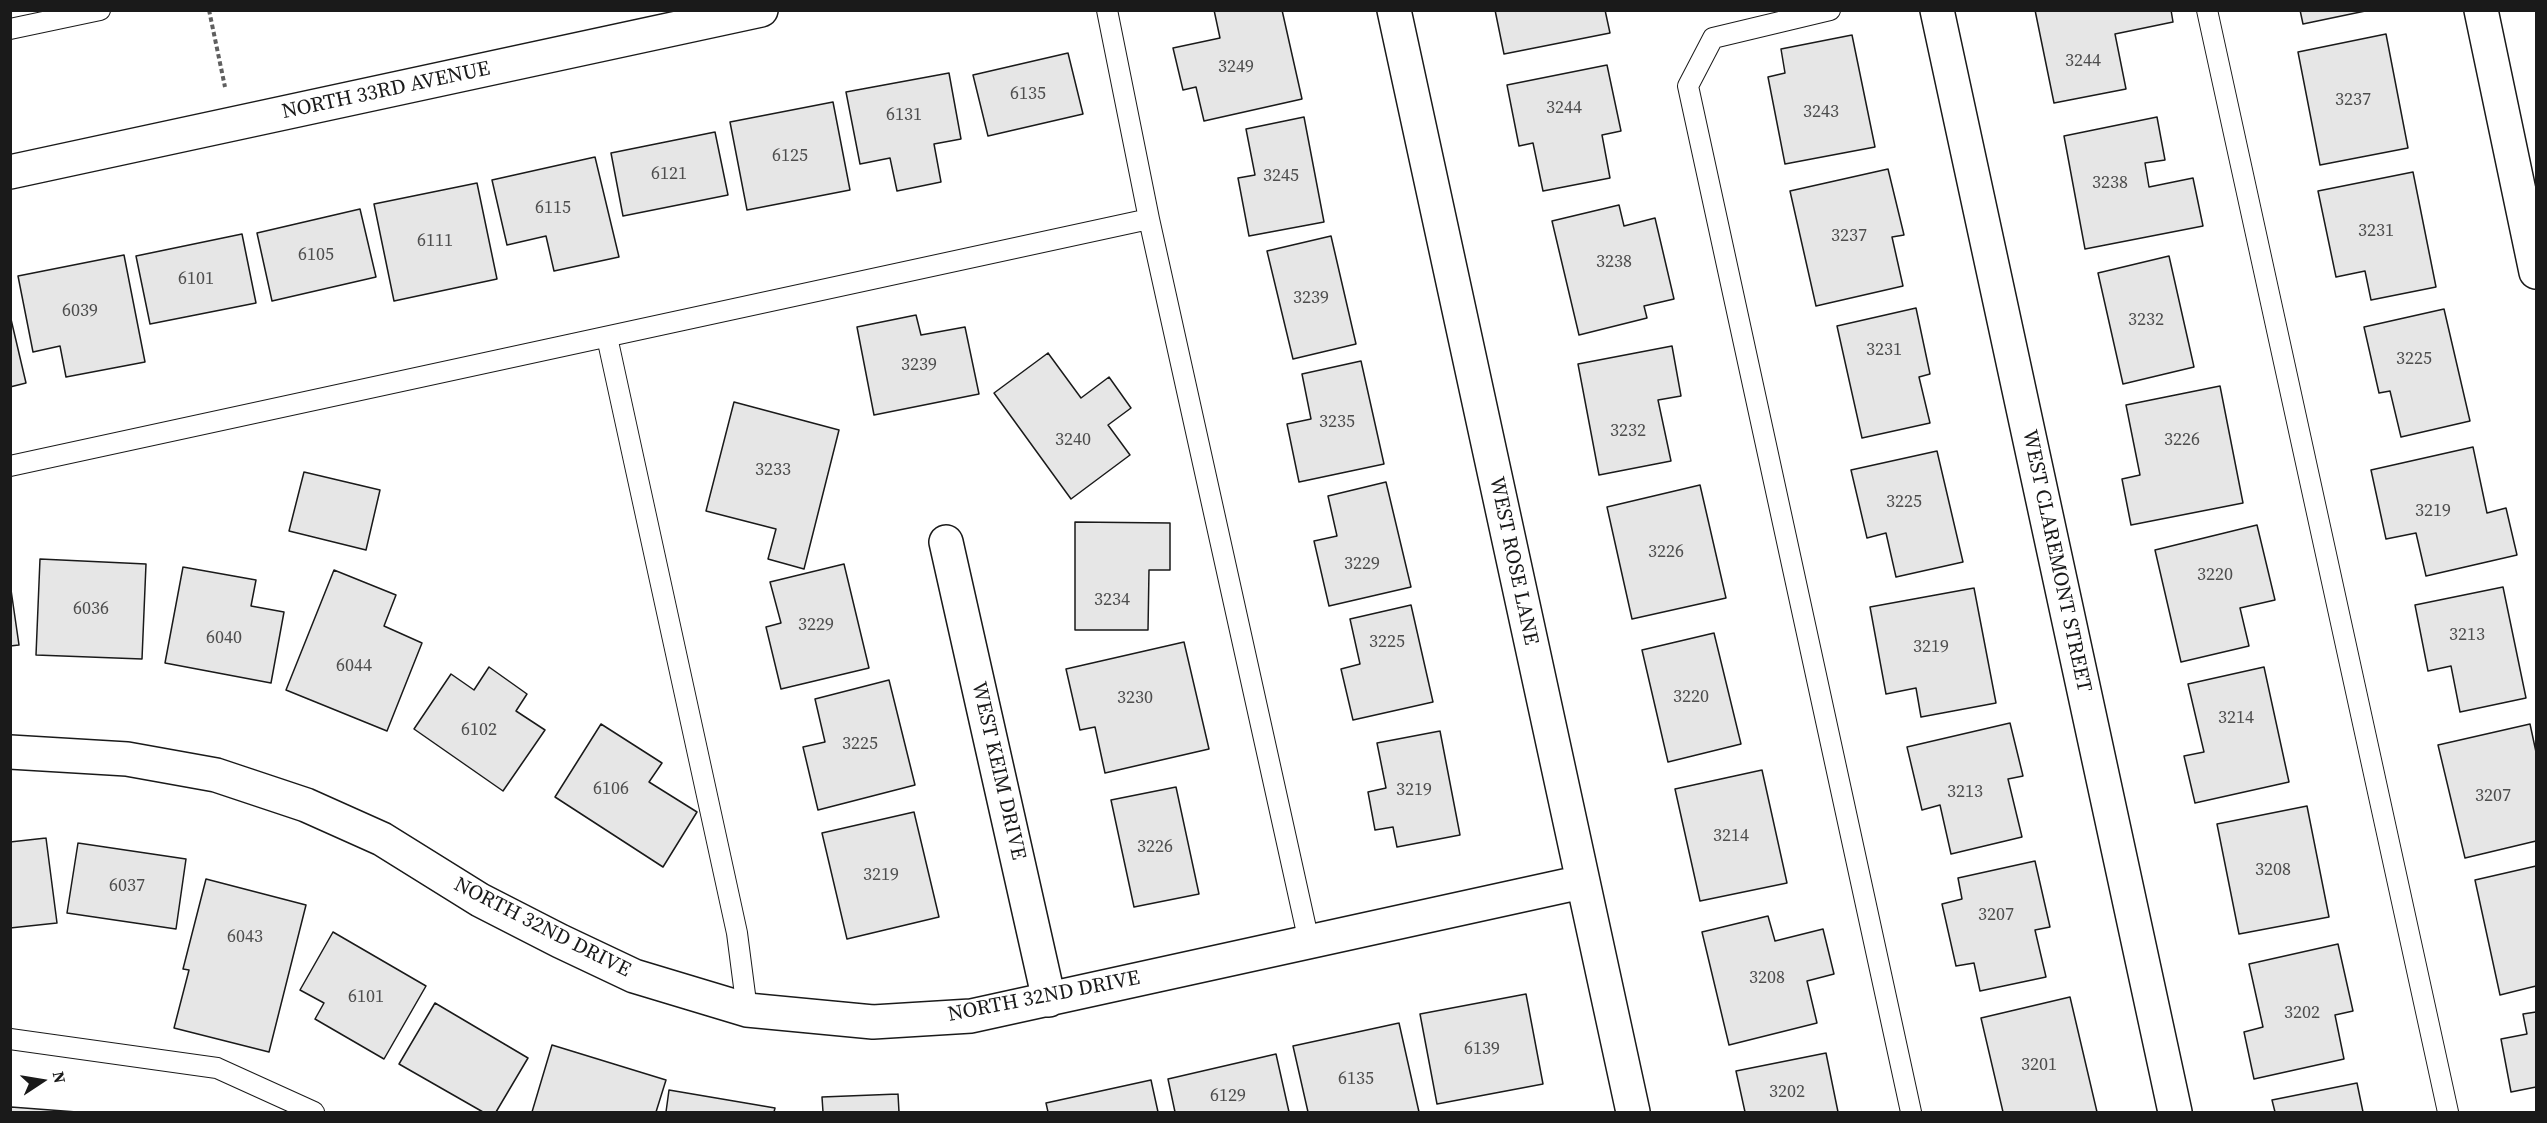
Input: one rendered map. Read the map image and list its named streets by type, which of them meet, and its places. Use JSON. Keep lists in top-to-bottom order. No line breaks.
{"streets":{"street":["NORTH 33RD AVENUE","WEST ROSE LANE","WEST CLAREMONT STREET","WEST KEIM DRIVE","NORTH 32ND DRIVE"]},"crossings":[["WEST ROSE LANE","NORTH 32ND DRIVE"],["WEST KEIM DRIVE","NORTH 32ND DRIVE"]],"house_numbers":["3244","3249","6135","3237","3244","3243","6131","6125","6121","3245","3238","6115","3231","3237","6111","6105","3238","6101","3239","6039","3232","3231","3225","3239","3235","3232","3240","3226","3233","3225","3219","3226","3229","3220","3234","6036","3229","3213","6040","3225","3219","6044","3220","3230","3214","6102","3225","6106","3219","3213","3207","3214","3226","3208","3219","6037","3207","6043","3208","6101","3202","6139","3201","6135","3202","6129"],"north":"right"}
